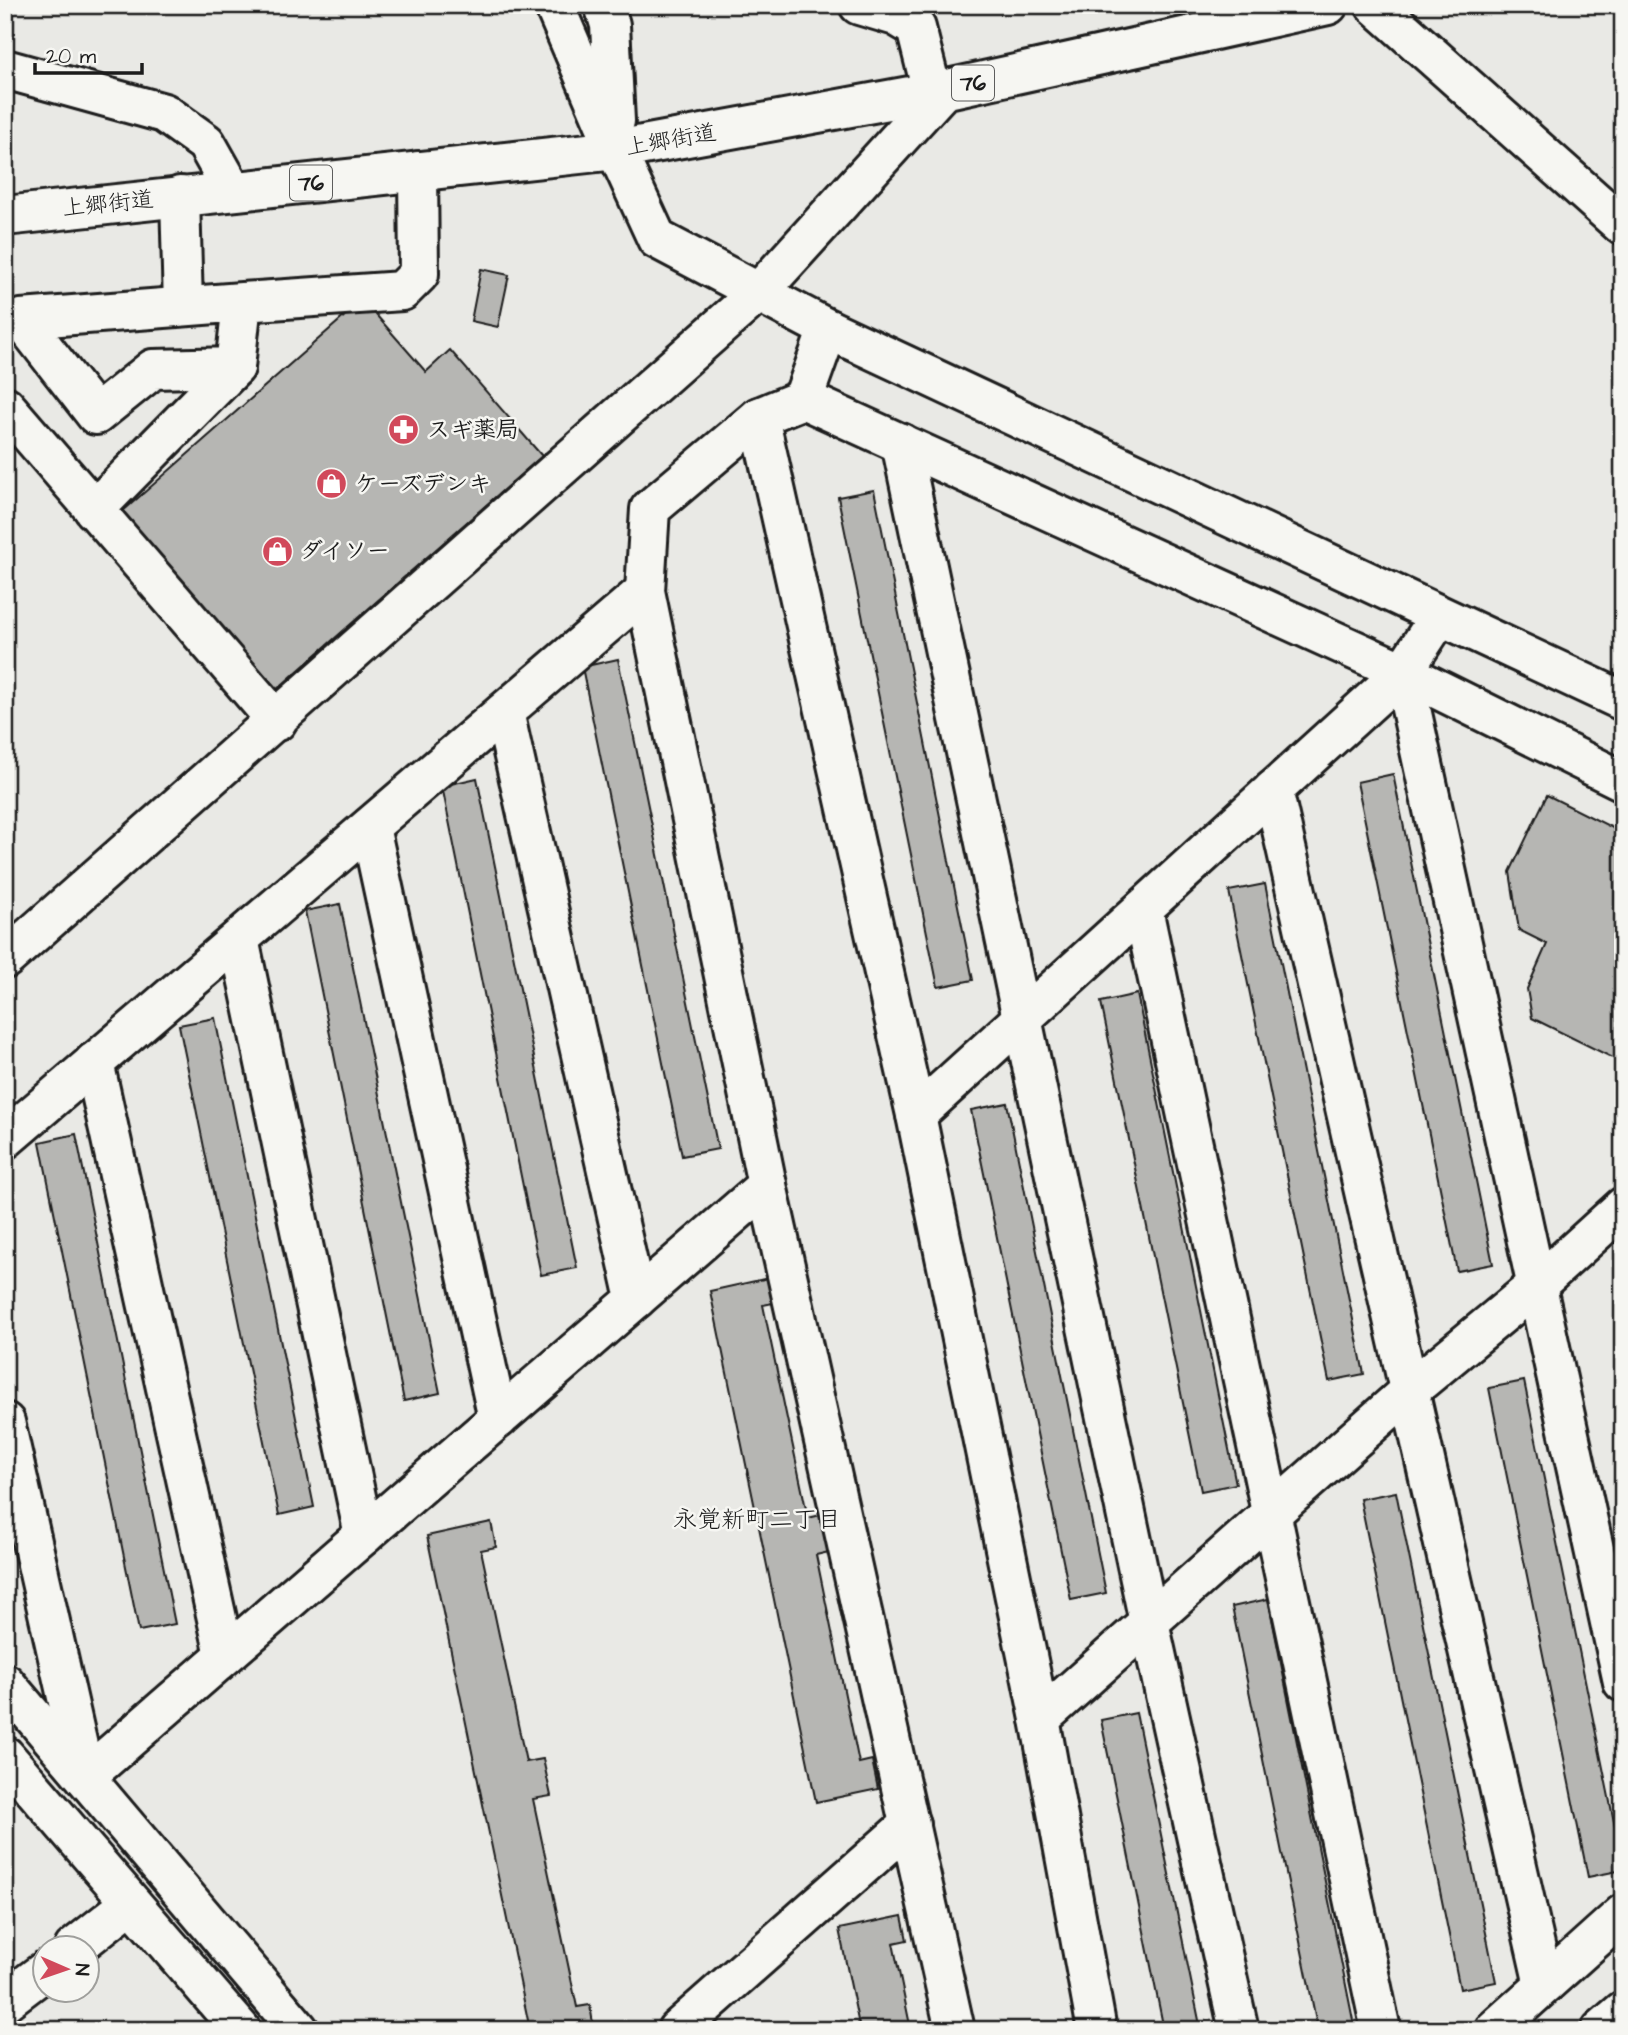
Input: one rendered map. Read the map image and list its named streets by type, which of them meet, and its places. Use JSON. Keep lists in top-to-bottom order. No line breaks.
{"streets":{"main road":["76","上郷街道"]},"districts":["永覚新町二丁目"],"places":{"pharmacy":["スギ薬局"],"shop":["ケーズデンキ","ダイソー"]},"scale_bar":"20 m","north":"right"}
